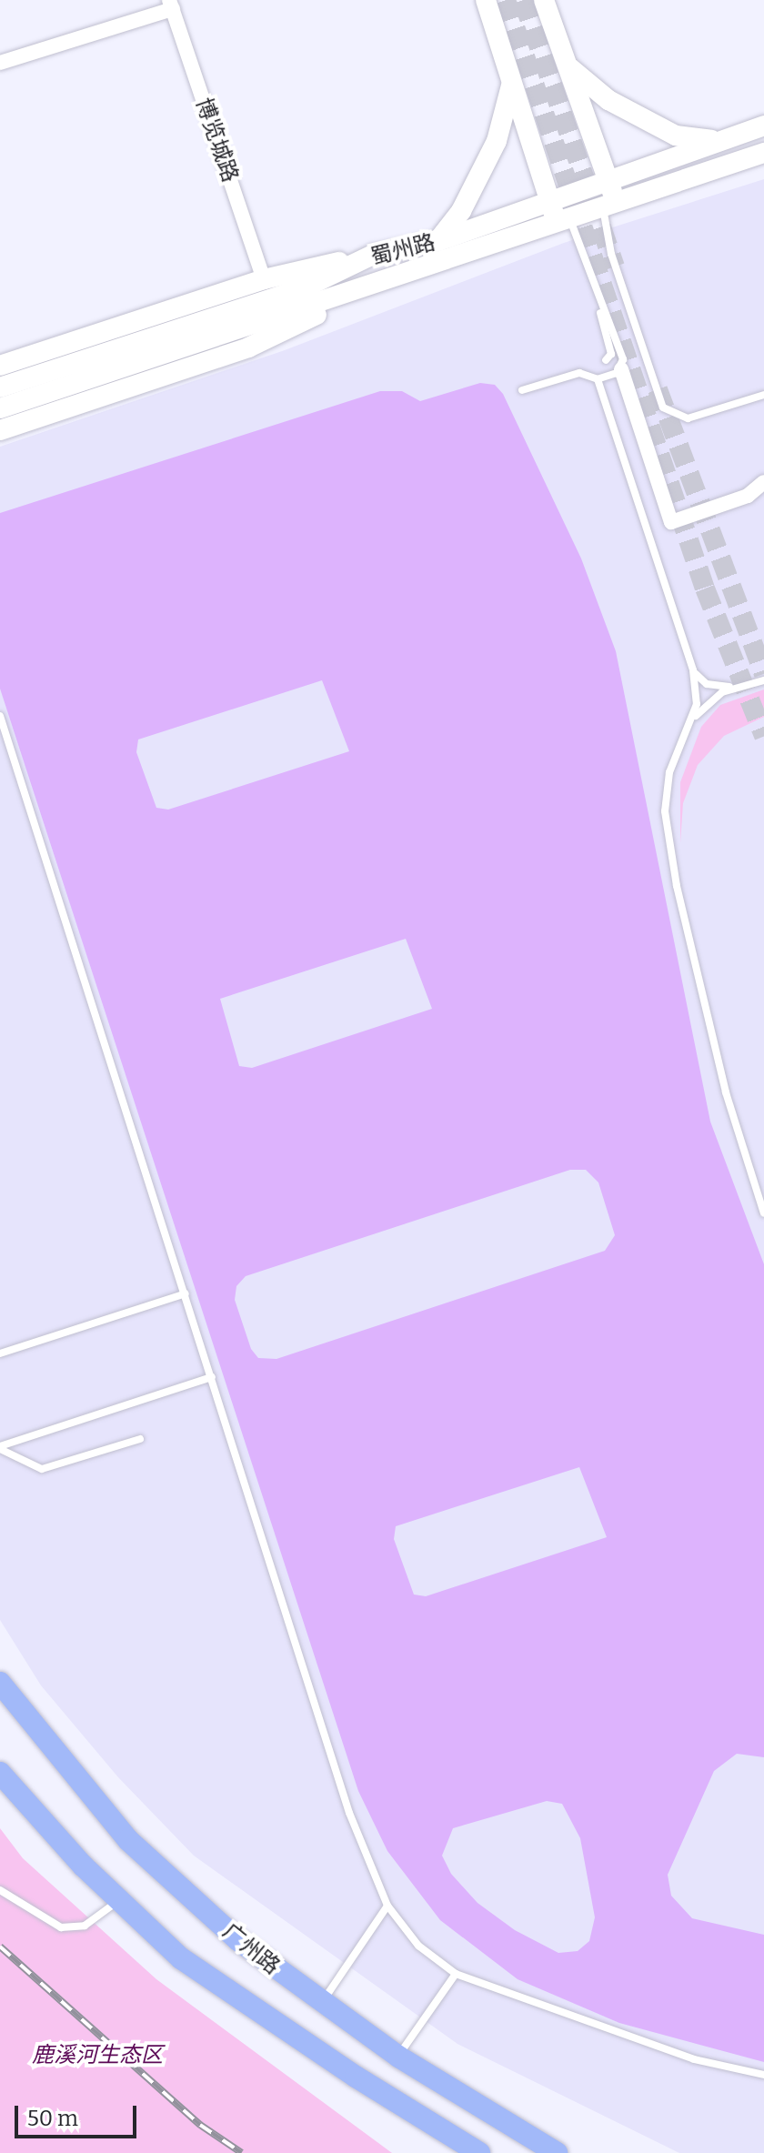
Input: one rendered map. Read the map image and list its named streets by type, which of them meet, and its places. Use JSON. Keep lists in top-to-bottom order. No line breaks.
{"streets":{"main road":["蜀州路","广州路"],"street":["博览城路"]},"parks":["鹿溪河生态区"],"scale_bar":"50 m"}
